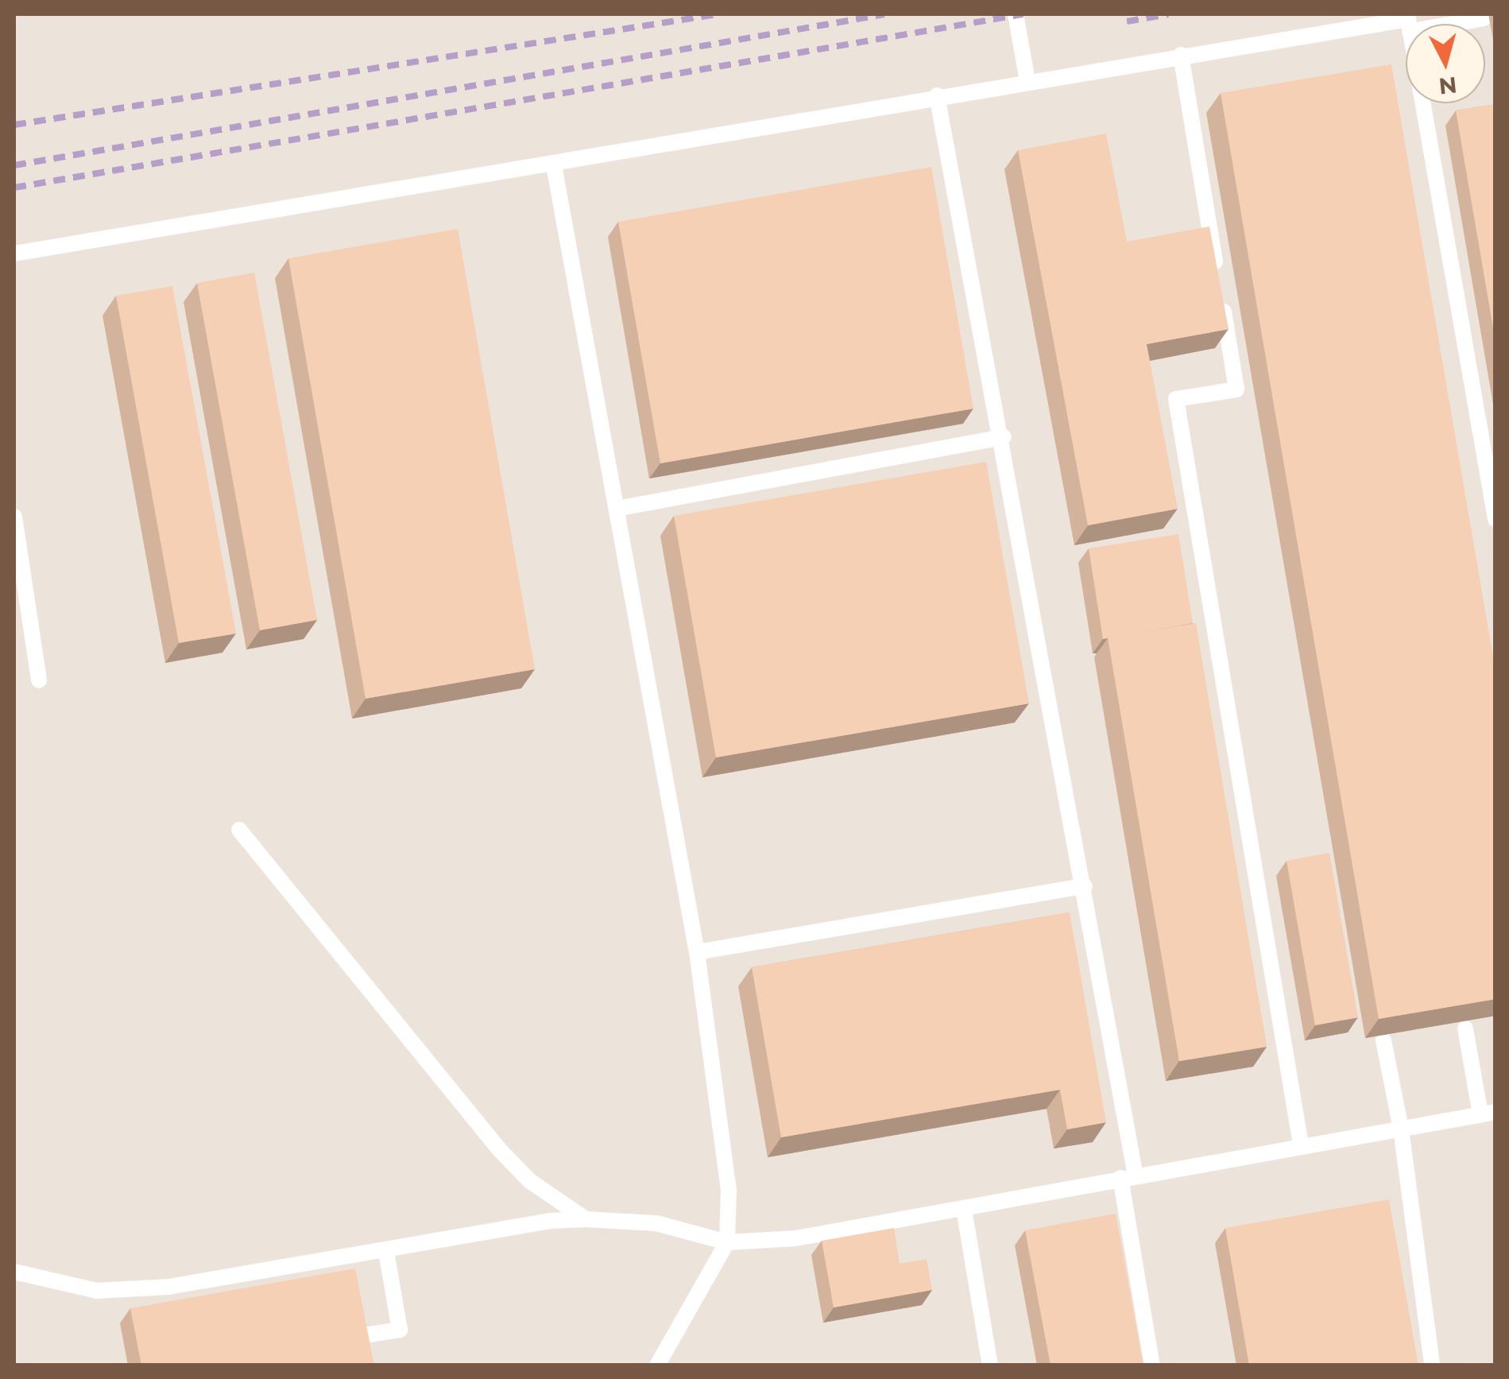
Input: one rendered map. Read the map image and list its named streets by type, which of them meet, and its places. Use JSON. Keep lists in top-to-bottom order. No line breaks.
{"north":"bottom"}
